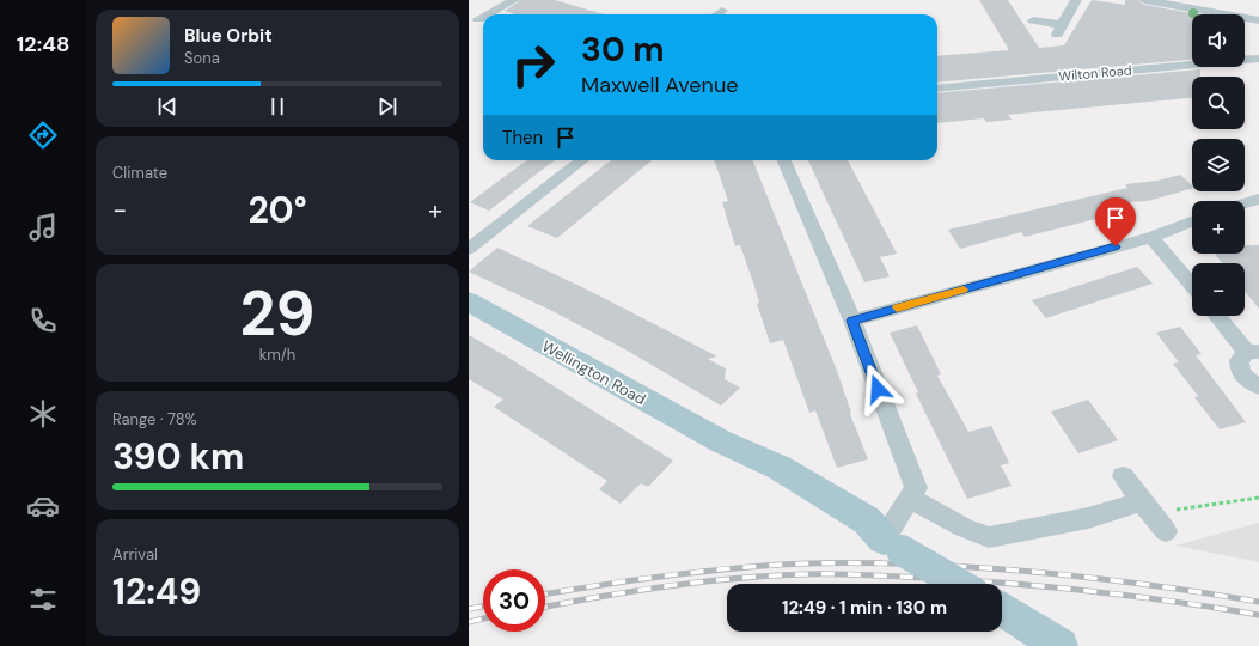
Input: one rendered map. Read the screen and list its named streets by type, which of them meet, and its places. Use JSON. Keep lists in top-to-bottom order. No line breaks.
{"streets":{"main road":["Wellington Road"],"street":["Wilton Road"]},"page":{"tabs":"12:48","map_buttons":["+","−"],"turn":["30 m","Maxwell Avenue"],"song":["Blue Orbit","Sona"],"then":"Then","tile":["Climate",["29","km/h"],["Range · 78%","390 km"],["Arrival","12:49"]],"heat":["−","20°","+"],"limit":"30","trip":"12:49 · 1 min · 130 m"}}
